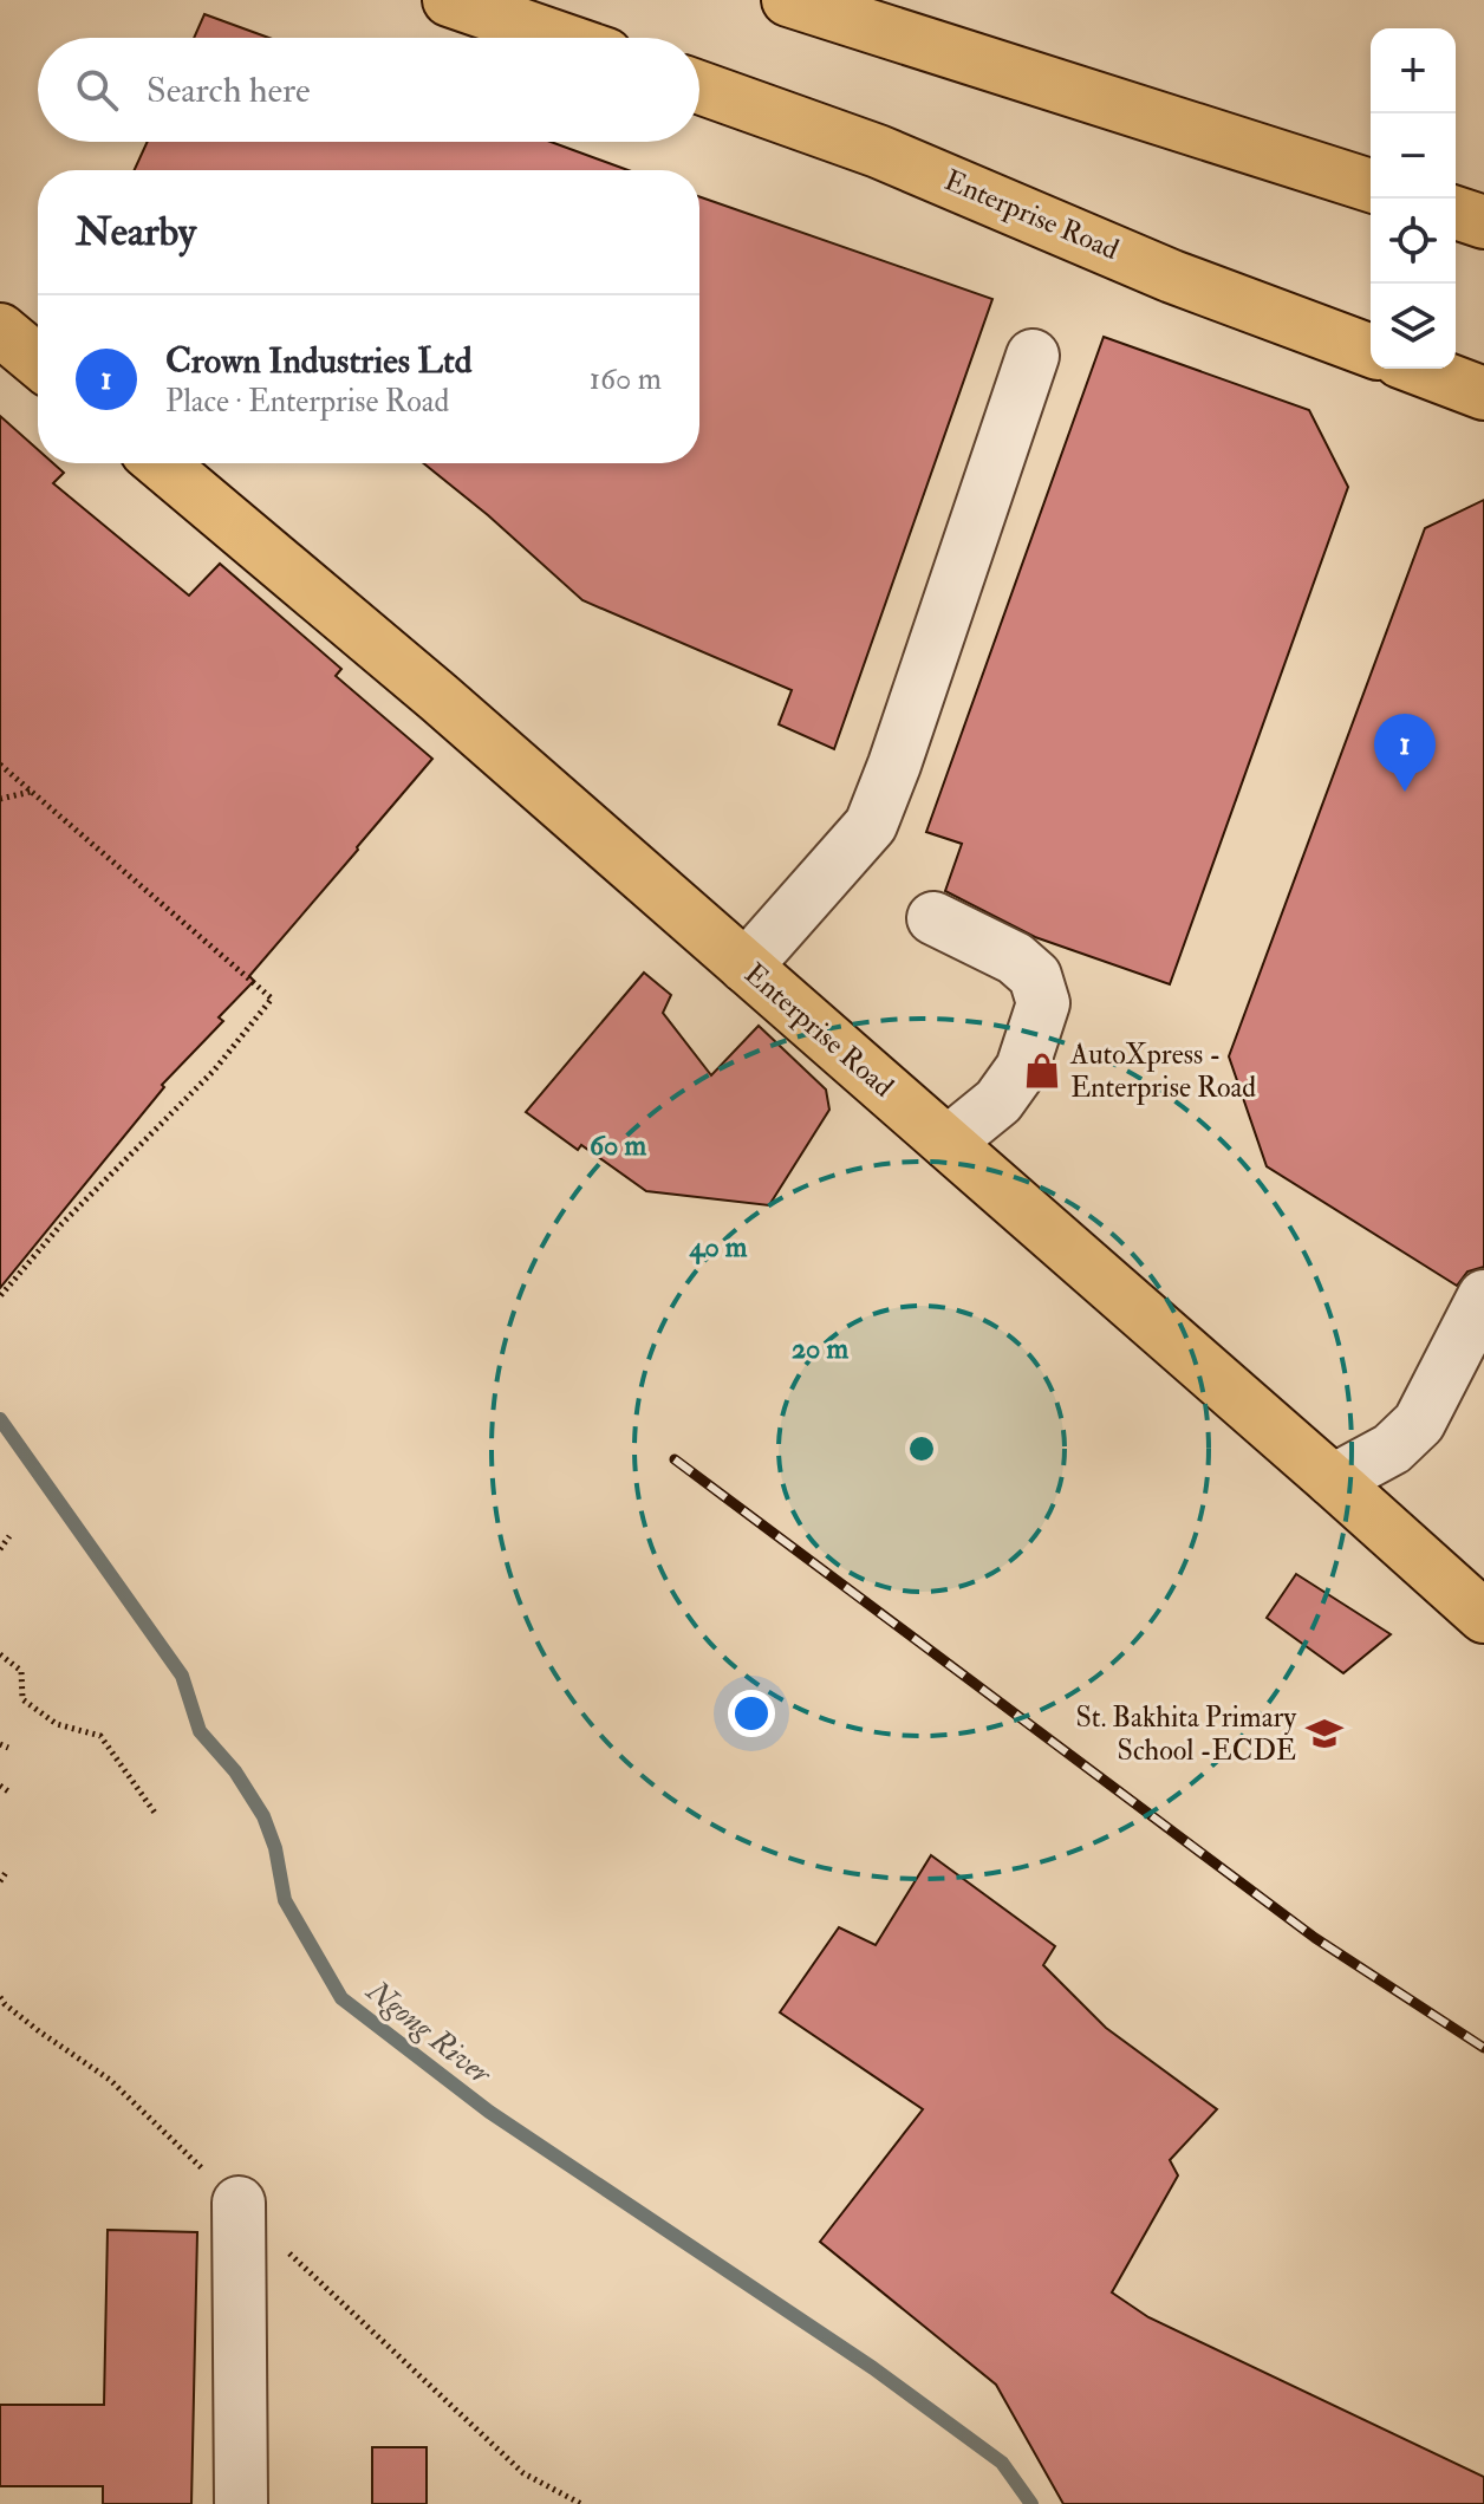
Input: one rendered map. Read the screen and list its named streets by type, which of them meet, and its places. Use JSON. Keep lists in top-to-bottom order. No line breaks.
{"streets":{"main road":["Enterprise Road"]},"water":["Ngong River"],"places":{"shop":["AutoXpress - Enterprise Road"],"school or university":["St. Bakhita Primary School -ECDE"]},"page":{"map_buttons":["+","−"],"search":"Search here","heading":"Nearby","list":[{"mark":"1","name":"Crown Industries Ltd","note":"Place · Enterprise Road","value":"160 m"}],"pins":"1"},"rings":["60 m","40 m","20 m"]}
